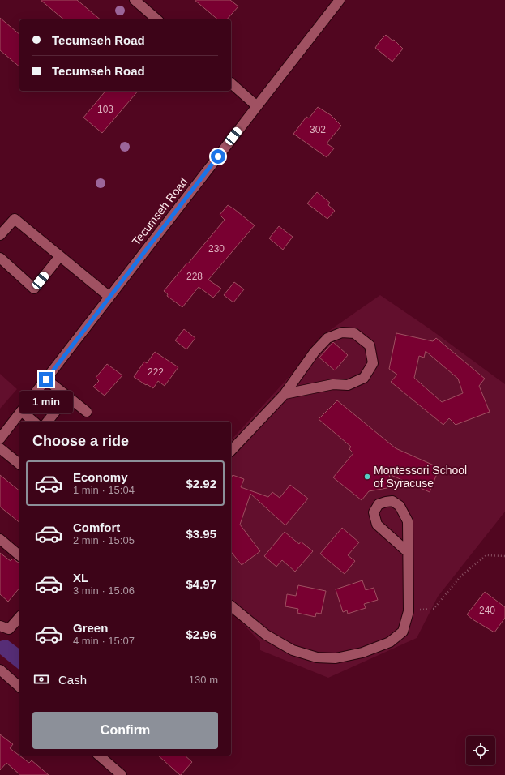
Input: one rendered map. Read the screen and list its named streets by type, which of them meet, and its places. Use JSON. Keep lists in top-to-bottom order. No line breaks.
{"streets":{"street":["Tecumseh Road"]},"places":["Montessori School of Syracuse"],"house_numbers":["103","302","230","228","222","240"],"page":{"banner":["Tecumseh Road","Tecumseh Road"],"bubble":"1 min","heading":"Choose a ride","list":[{"name":"Economy","note":"1 min · 15:04","value":"$2.92"},{"name":"Comfort","note":"2 min · 15:05","value":"$3.95"},{"name":"XL","note":"3 min · 15:06","value":"$4.97"},{"name":"Green","note":"4 min · 15:07","value":"$2.96"}],"pay":["Cash","130 m"],"buttons":"Confirm"}}
